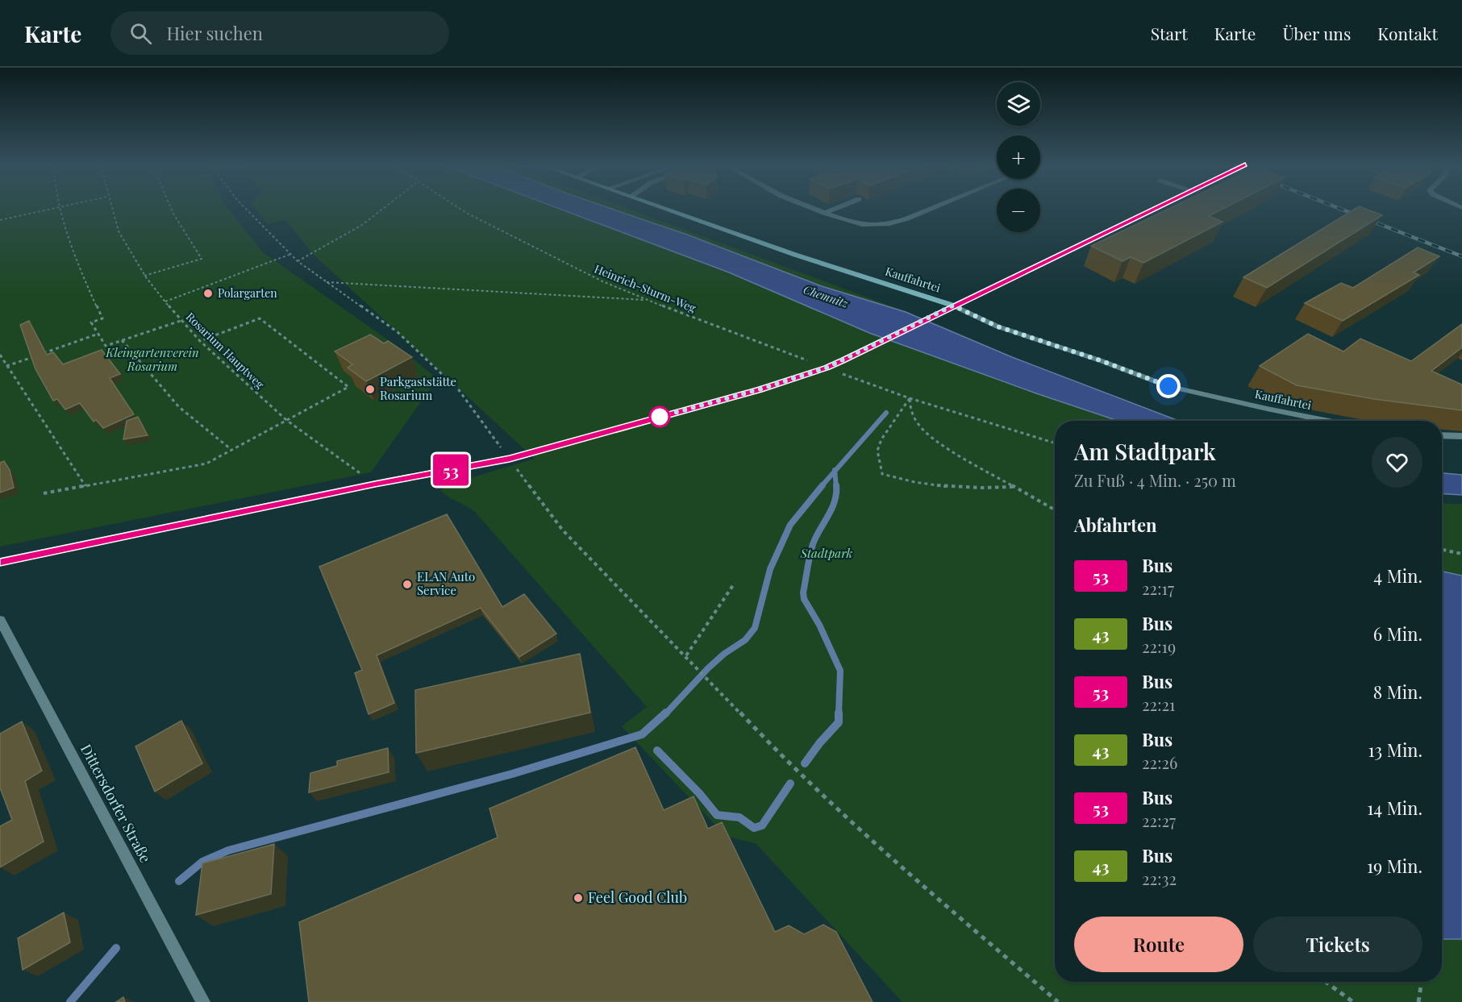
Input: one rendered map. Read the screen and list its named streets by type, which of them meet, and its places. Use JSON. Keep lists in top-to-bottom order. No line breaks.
{"streets":{"main road":["Kauffahrtei"],"street":["Dittersdorfer Straße"],"path":["Heinrich-Sturm-Weg","Rosarium Hauptweg"]},"water":["Chemnitz"],"parks":["Kleingartenverein Rosarium","Stadtpark"],"places":["Polargarten","Parkgaststätte Rosarium","ELAN Auto Service","Feel Good Club"],"lines":["bus line 53"],"page":{"header":"Karte","search":"Hier suchen","nav":["Start","Karte","Über uns","Kontakt"],"on_map":"53","map_buttons":["+","−"],"heading":[["Am Stadtpark","Zu Fuß · 4 Min. · 250 m"],"Abfahrten"],"list":[{"mark":"53","name":"Bus","note":"22:17","value":"4 Min."},{"mark":"43","name":"Bus","note":"22:19","value":"6 Min."},{"mark":"53","name":"Bus","note":"22:21","value":"8 Min."},{"mark":"43","name":"Bus","note":"22:26","value":"13 Min."},{"mark":"53","name":"Bus","note":"22:27","value":"14 Min."},{"mark":"43","name":"Bus","note":"22:32","value":"19 Min."}],"buttons":["Route","Tickets"]}}
